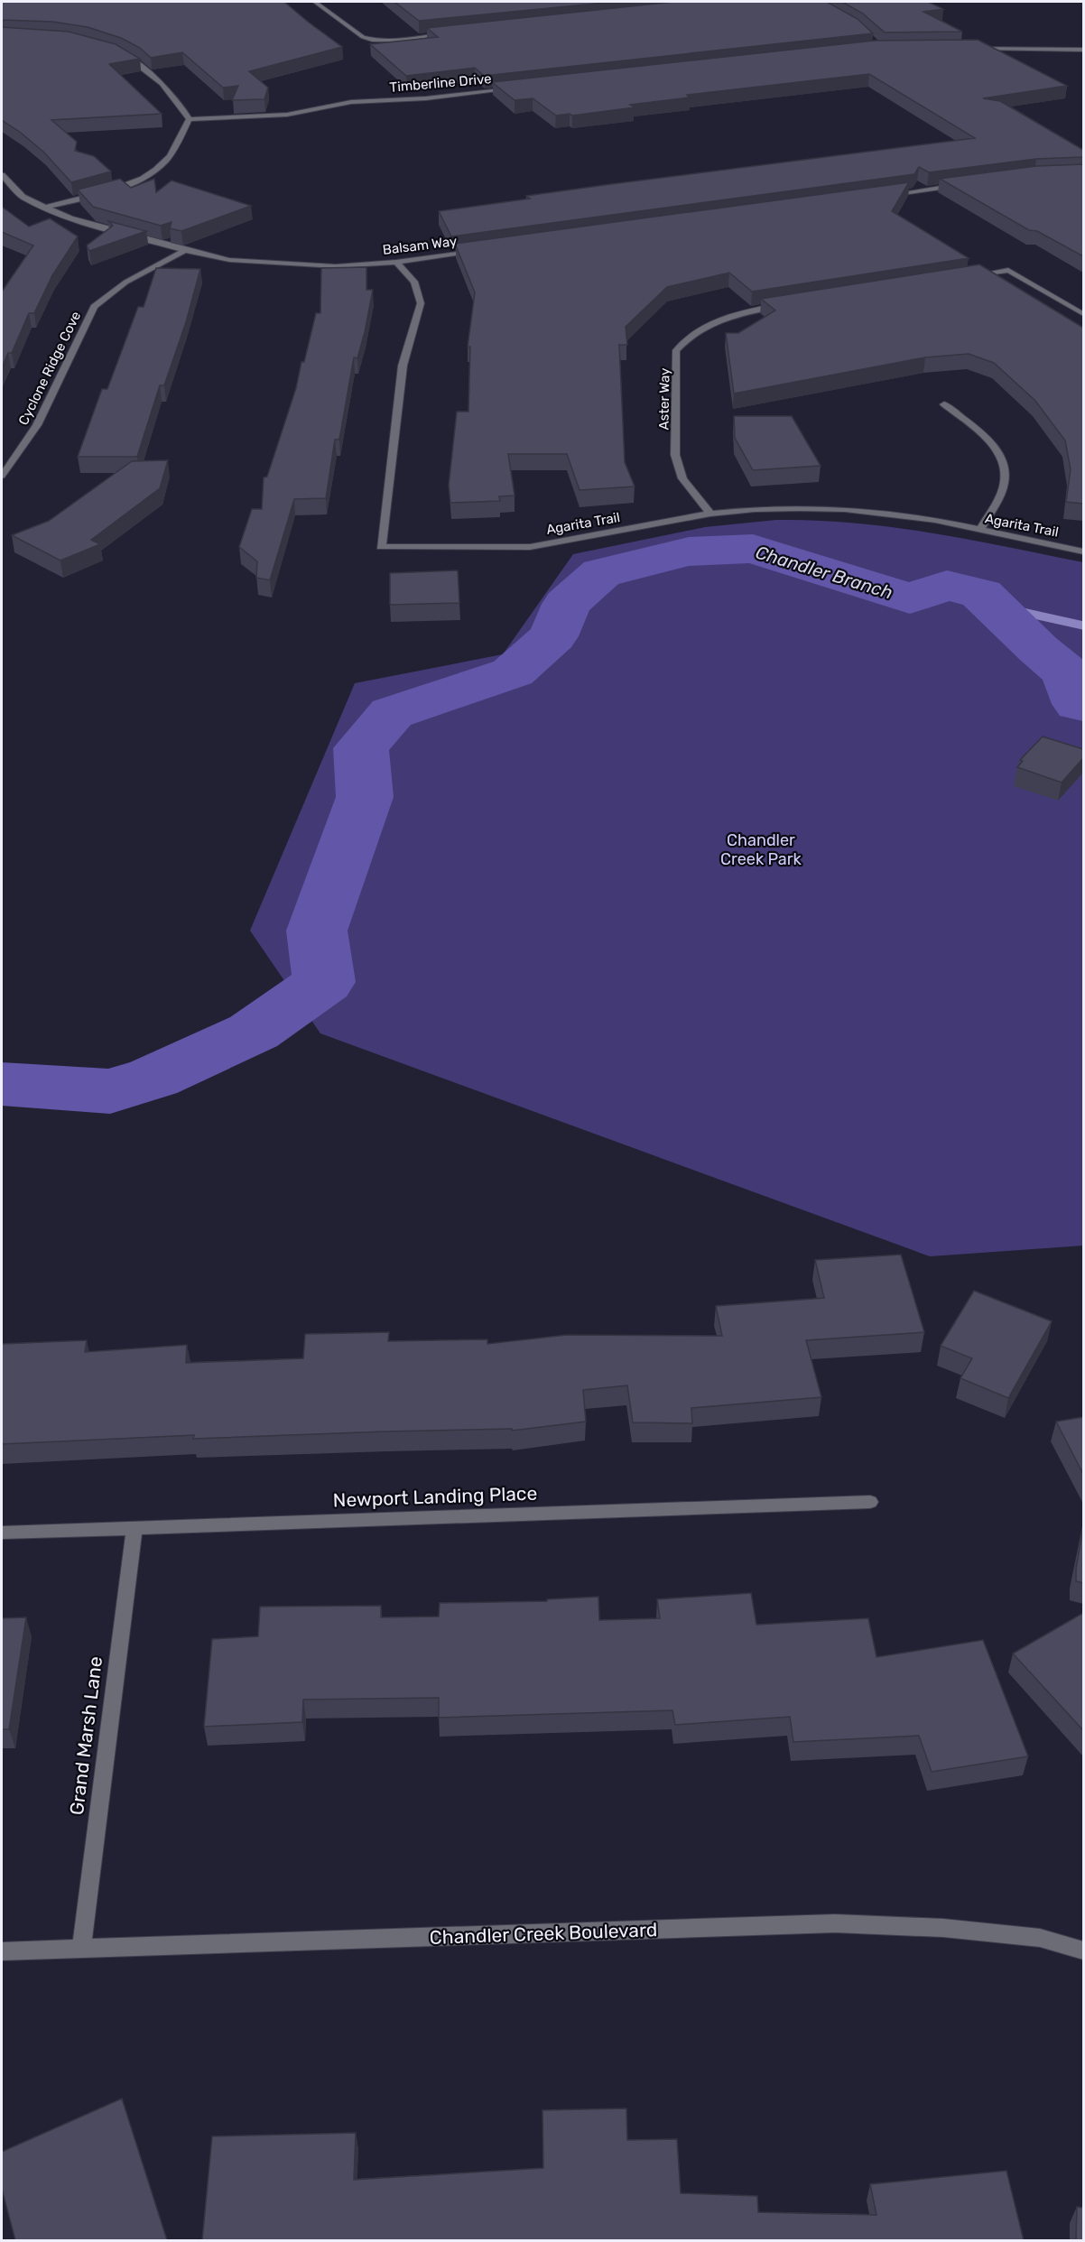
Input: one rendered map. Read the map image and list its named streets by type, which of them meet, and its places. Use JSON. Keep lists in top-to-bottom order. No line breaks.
{"streets":{"street":["Timberline Drive","Balsam Way","Cyclone Ridge Cove","Aster Way","Agarita Trail","Newport Landing Place","Grand Marsh Lane","Chandler Creek Boulevard"]},"crossings":[["Balsam Way","Cyclone Ridge Cove"],["Balsam Way","Agarita Trail"],["Aster Way","Agarita Trail"],["Newport Landing Place","Grand Marsh Lane"],["Grand Marsh Lane","Chandler Creek Boulevard"]],"water":["Chandler Branch"],"parks":["Chandler Creek Park"]}
